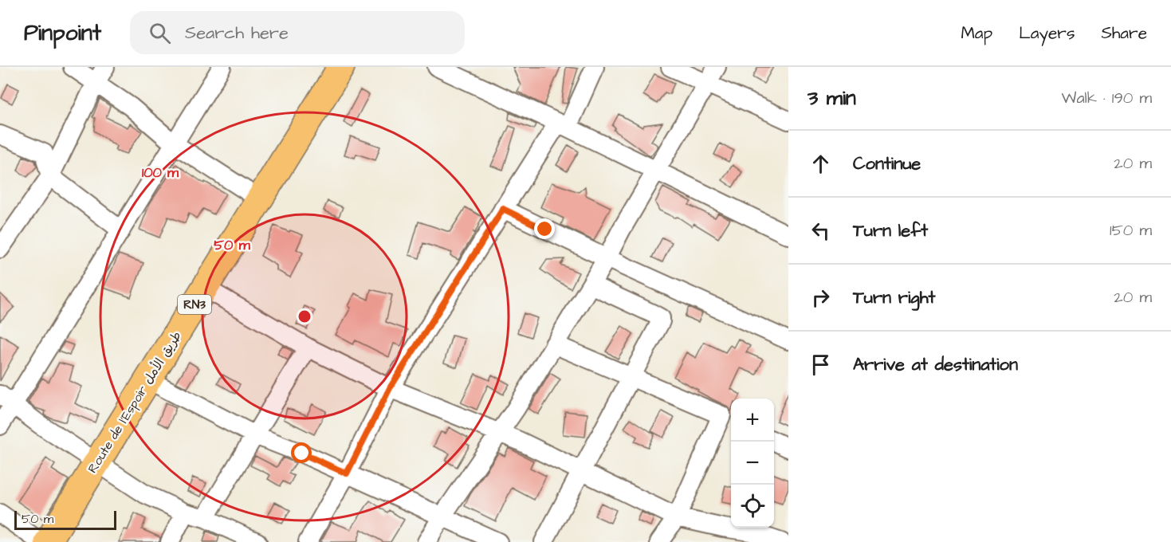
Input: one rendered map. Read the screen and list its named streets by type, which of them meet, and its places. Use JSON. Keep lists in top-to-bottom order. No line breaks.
{"streets":{"highway":["RN3","Route de l’Espoir طريق الأمل"]},"scale_bar":"50 m","page":{"header":"Pinpoint","search":"Search here","nav":["Map","Layers","Share"],"heading":["3 min","Walk · 190 m"],"list":[["Continue","20 m"],["Turn left","150 m"],["Turn right","20 m"],"Arrive at destination"],"map_buttons":["+","−"],"scale":"50 m"},"rings":["100 m","50 m"]}
